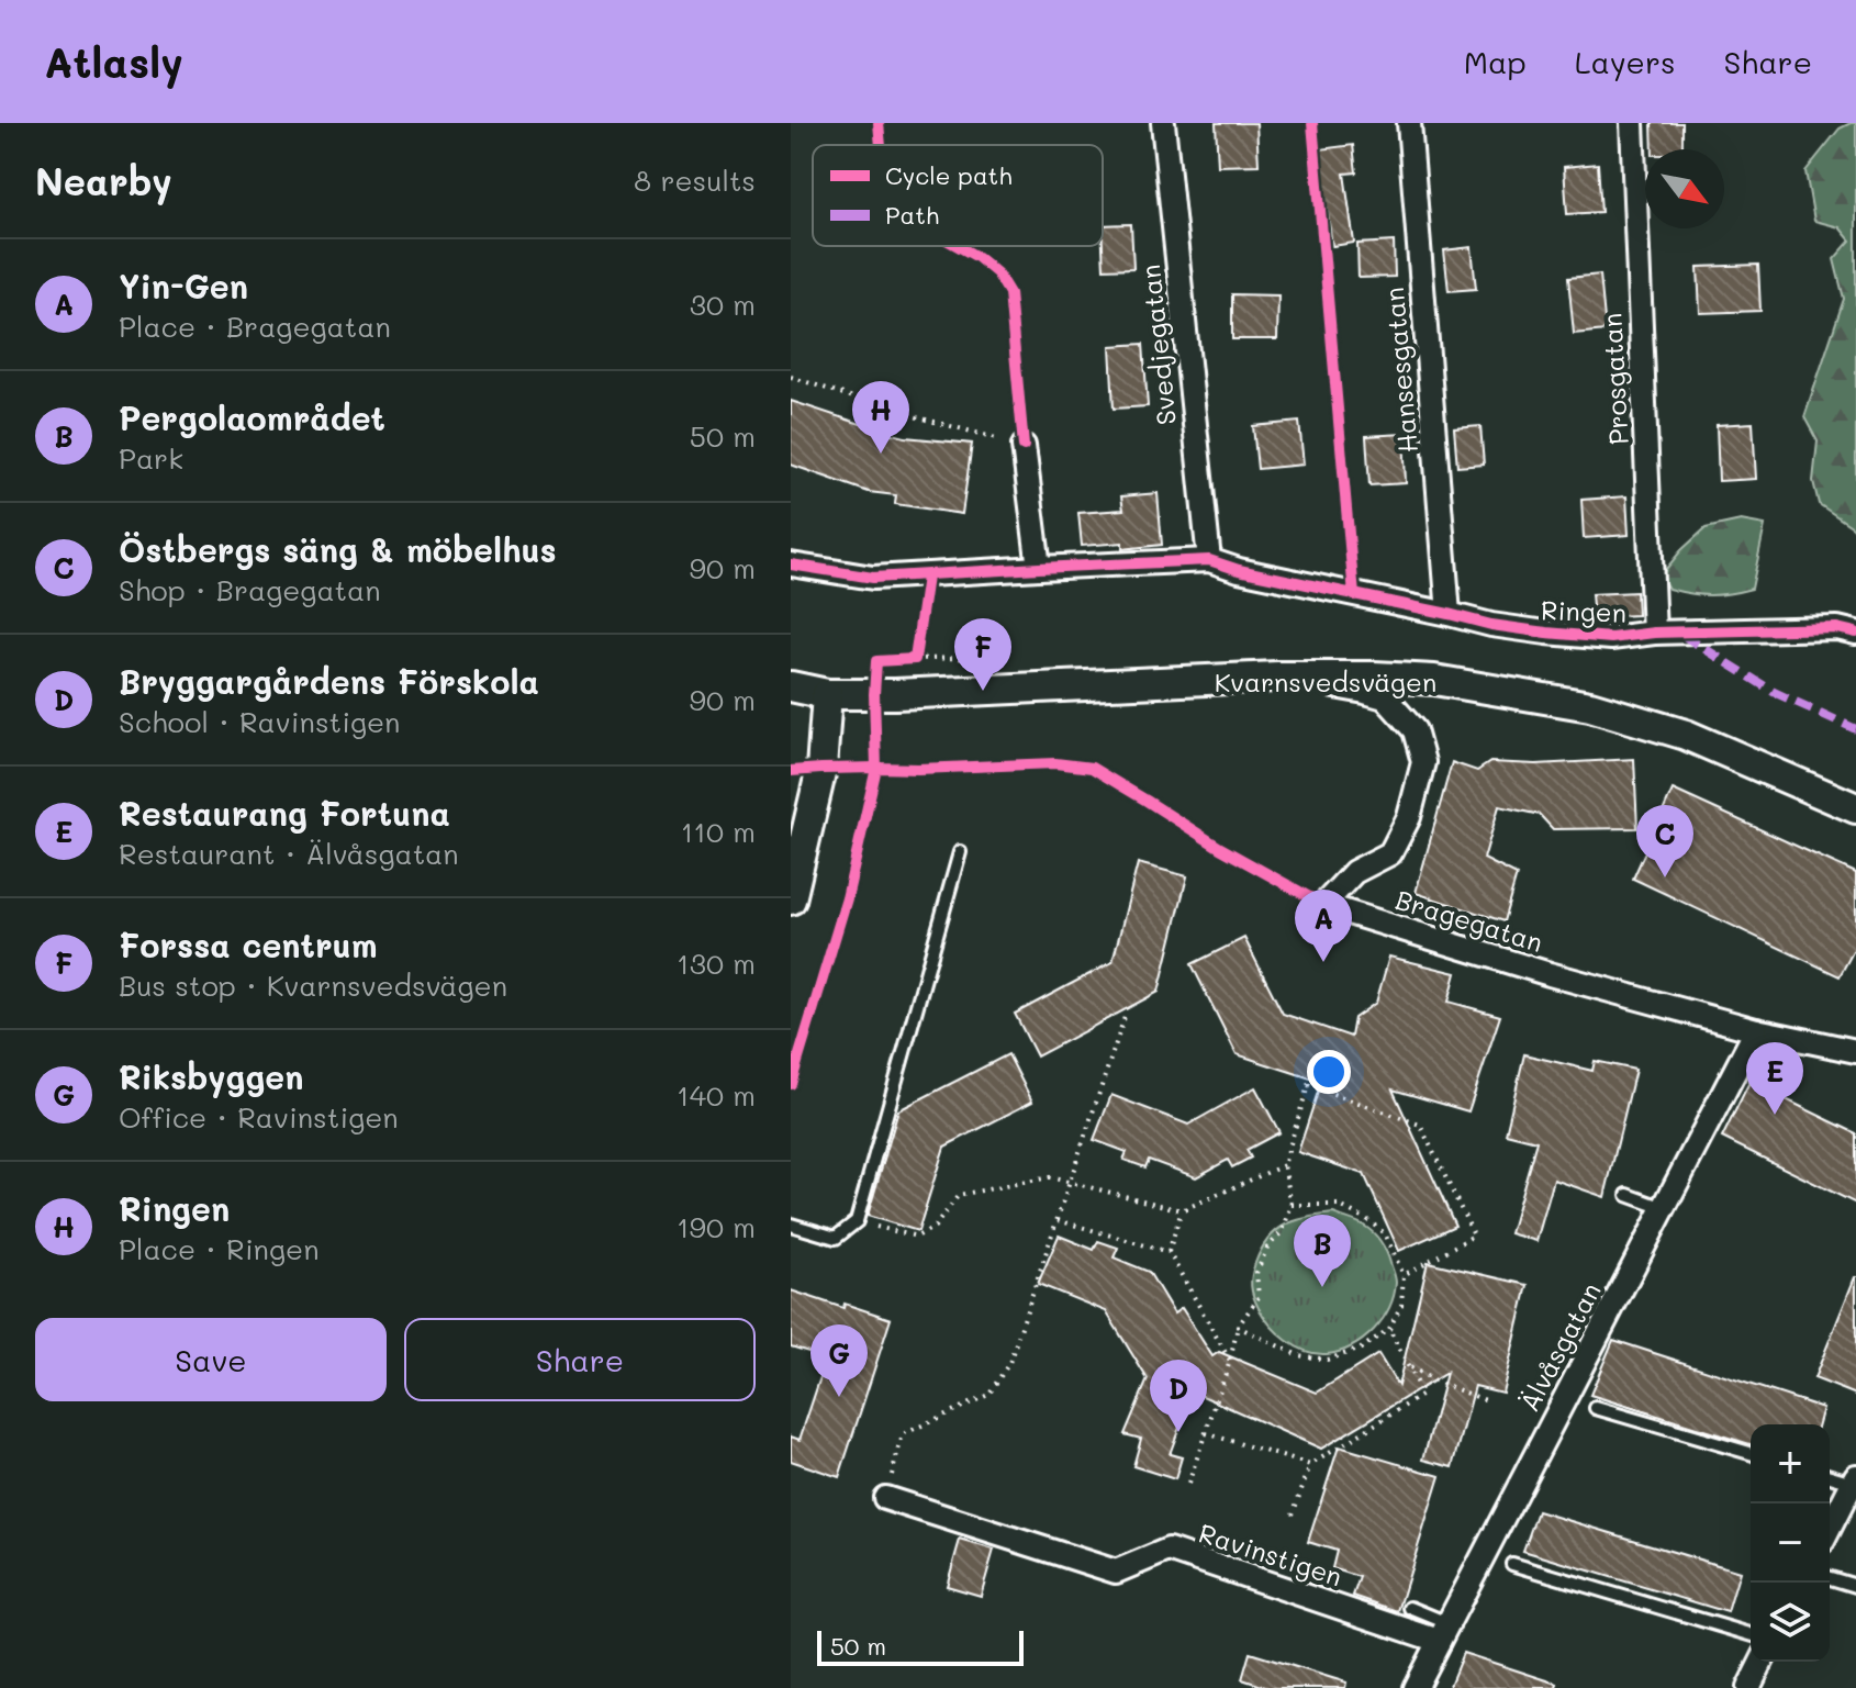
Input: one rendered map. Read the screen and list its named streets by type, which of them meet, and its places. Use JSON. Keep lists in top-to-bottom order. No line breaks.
{"streets":{"street":["Svedjegatan","Hansesgatan","Prosgatan","Ringen","Kvarnsvedsvägen","Bragegatan","Älvåsgatan","Ravinstigen"]},"crossings":[["Svedjegatan","Ringen"],["Hansesgatan","Ringen"],["Prosgatan","Ringen"],["Kvarnsvedsvägen","Bragegatan"],["Bragegatan","Älvåsgatan"],["Älvåsgatan","Ravinstigen"]],"legend":["Cycle path","Path"],"scale_bar":"50 m","north":"bottom right","page":{"header":"Atlasly","nav":["Map","Layers","Share"],"heading":["Nearby","8 results"],"list":[{"mark":"A","name":"Yin-Gen","note":"Place · Bragegatan","value":"30 m"},{"mark":"B","name":"Pergolaområdet","note":"Park","value":"50 m"},{"mark":"C","name":"Östbergs säng & möbelhus","note":"Shop · Bragegatan","value":"90 m"},{"mark":"D","name":"Bryggargårdens Förskola","note":"School · Ravinstigen","value":"90 m"},{"mark":"E","name":"Restaurang Fortuna","note":"Restaurant · Älvåsgatan","value":"110 m"},{"mark":"F","name":"Forssa centrum","note":"Bus stop · Kvarnsvedsvägen","value":"130 m"},{"mark":"G","name":"Riksbyggen","note":"Office · Ravinstigen","value":"140 m"},{"mark":"H","name":"Ringen","note":"Place · Ringen","value":"190 m"}],"pins":["H","F","C","A","E","B","G","D"],"buttons":["Save","Share"],"map_buttons":["+","−"],"scale":"50 m"}}
